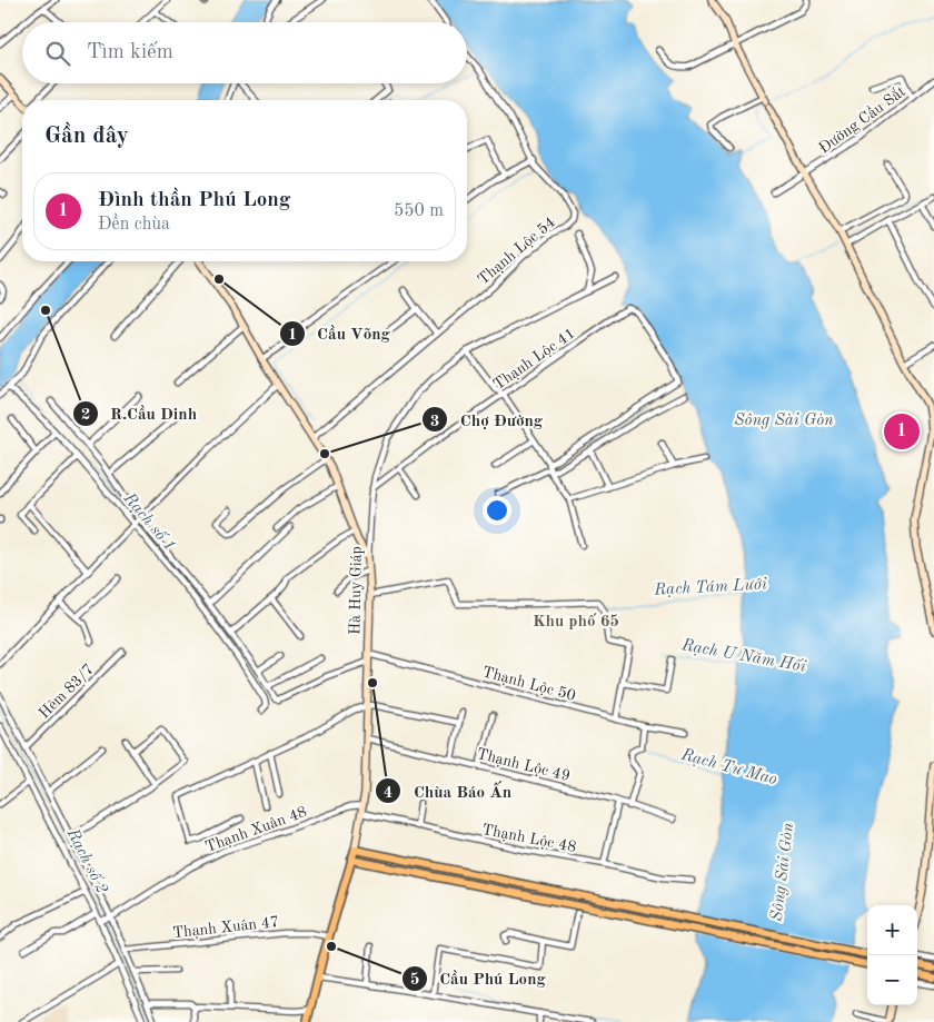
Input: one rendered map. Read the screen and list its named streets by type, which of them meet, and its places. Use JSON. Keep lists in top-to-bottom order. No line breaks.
{"streets":{"main road":["Hà Huy Giáp"],"street":["Đường Cầu Sắt","Thạnh Lộc 54","Thạnh Lộc 41","Thạnh Lộc 50","Hẻm 83/7","Thạnh Lộc 49","Thạnh Xuân 48","Thạnh Lộc 48","Thạnh Xuân 47"]},"crossings":[["Thạnh Lộc 41","Hà Huy Giáp"],["Hà Huy Giáp","Thạnh Lộc 50"],["Hà Huy Giáp","Thạnh Lộc 49"],["Hà Huy Giáp","Thạnh Xuân 48"],["Hà Huy Giáp","Thạnh Lộc 48"],["Hà Huy Giáp","Thạnh Xuân 47"]],"districts":["Khu phố 65"],"water":["Sông Sài Gòn","Rạch số 1","Rạch Tám Lưới","Rạch U Năm Hối","Rạch Tư Mao","Rạch số 2"],"places":["Cầu Võng","R.Cầu Dinh","Chợ Đường","Chùa Báo Ấn","Cầu Phú Long"],"page":{"search":"Tìm kiếm","heading":"Gần đây","list":[{"mark":"1","name":"Đình thần Phú Long","note":"Đền chùa","value":"550 m"}],"pins":"1","map_buttons":["+","−"]}}
